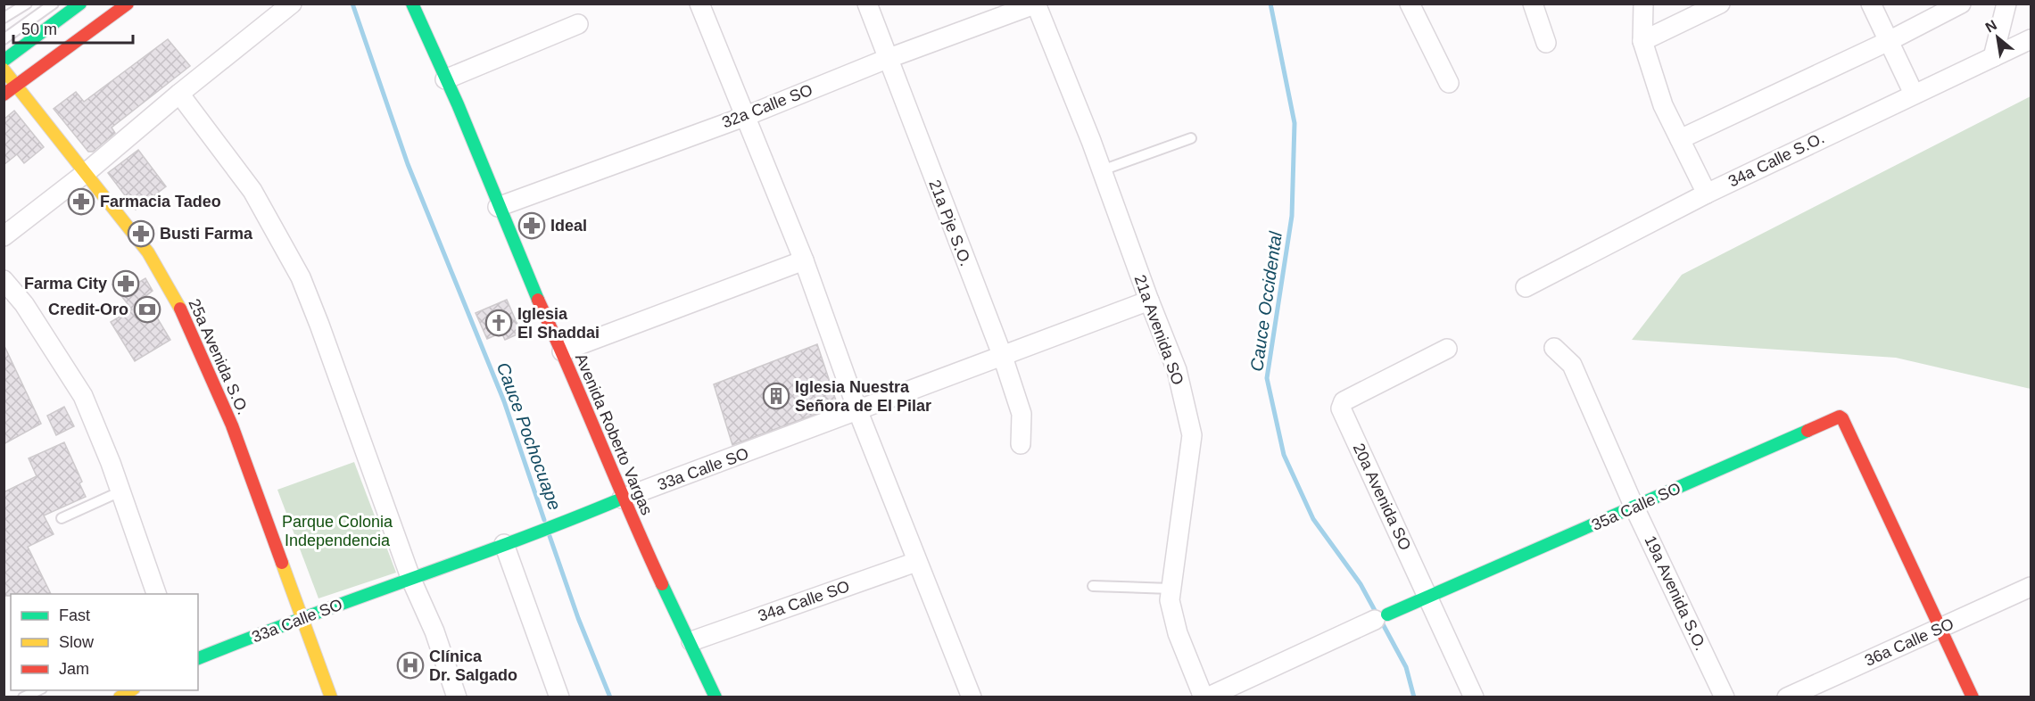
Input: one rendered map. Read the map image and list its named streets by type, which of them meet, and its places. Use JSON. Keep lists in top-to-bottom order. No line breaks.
{"streets":{"street":["32a Calle SO","34a Calle S.O.","21a Pje S.O.","21a Avenida SO","25a Avenida S.O.","Avenida Roberto Vargas","33a Calle SO","20a Avenida SO","35a Calle SO","19a Avenida S.O.","34a Calle SO","36a Calle SO"]},"crossings":[["32a Calle SO","21a Pje S.O."],["32a Calle SO","21a Avenida SO"],["32a Calle SO","Avenida Roberto Vargas"],["21a Pje S.O.","33a Calle SO"],["21a Avenida SO","33a Calle SO"],["25a Avenida S.O.","33a Calle SO"],["Avenida Roberto Vargas","33a Calle SO"],["Avenida Roberto Vargas","34a Calle SO"],["20a Avenida SO","35a Calle SO"],["35a Calle SO","19a Avenida S.O."],["35a Calle SO","36a Calle SO"]],"water":["Cauce Occidental","Cauce Pochocuape"],"parks":["Parque Colonia Independencia"],"places":{"pharmacy":["Farmacia Tadeo","Ideal","Busti Farma","Farma City"],"bank":["Credit-Oro"],"church":["Iglesia El Shaddai"],"building":["Iglesia Nuestra Señora de El Pilar"],"hospital":["Clínica Dr. Salgado"]},"legend":["Fast","Slow","Jam"],"scale_bar":"50 m","north":"top left"}
